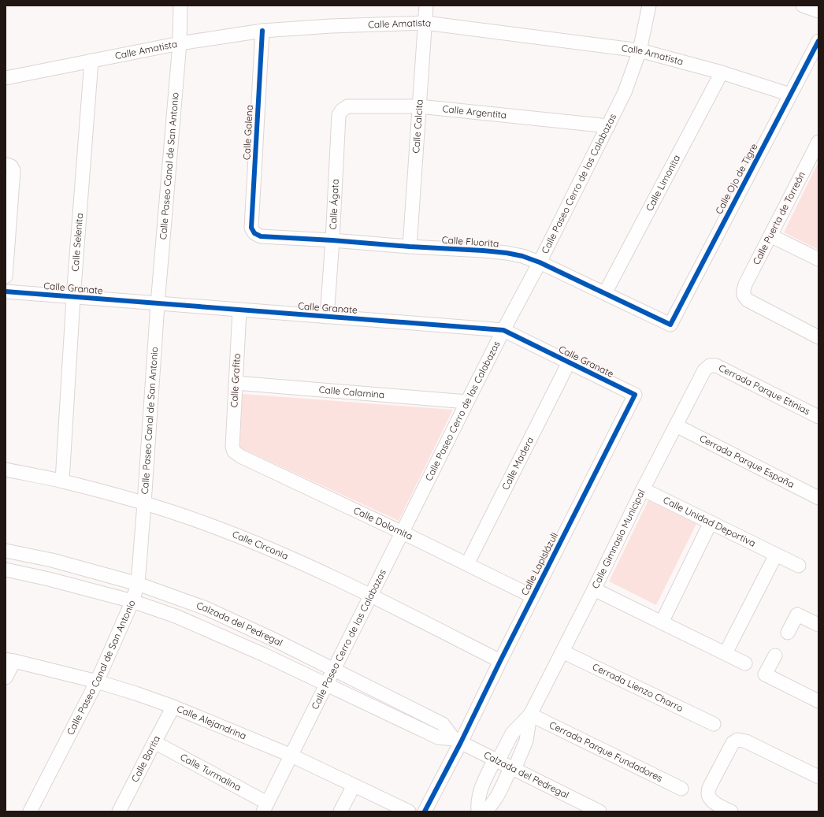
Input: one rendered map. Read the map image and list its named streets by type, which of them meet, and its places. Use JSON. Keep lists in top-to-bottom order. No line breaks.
{"streets":{"street":["Calle Amatista","Calle Argentita","Calle Calcita","Calle Galena","Calle Paseo Canal de San Antonio","Calle Ojo de Tigre","Calle Limonita","Calle Paseo Cerro de las Calabazas","Calle Ágata","Calle Puerta de Torreón","Calle Fluorita","Calle Selenita","Calle Granate","Calle Grafito","Cerrada Parque Etinias","Calle Calamina","Cerrada Parque España","Calle Madera","Calle Unidad Deportiva","Calle Dolomita","Calle Gimnasio Municipal","Calle Circonia","Calle Lapislázuli","Calzada del Pedregal","Cerrada Lienzo Charro","Calle Alejandrina","Cerrada Parque Fundadores","Calle Barita","Calle Turmalina"]},"crossings":[["Calle Amatista","Calle Calcita"],["Calle Amatista","Calle Galena"],["Calle Amatista","Calle Paseo Canal de San Antonio"],["Calle Amatista","Calle Ojo de Tigre"],["Calle Amatista","Calle Limonita"],["Calle Amatista","Calle Paseo Cerro de las Calabazas"],["Calle Amatista","Calle Selenita"],["Calle Argentita","Calle Calcita"],["Calle Argentita","Calle Paseo Cerro de las Calabazas"],["Calle Argentita","Calle Ágata"],["Calle Calcita","Calle Fluorita"],["Calle Galena","Calle Fluorita"],["Calle Paseo Canal de San Antonio","Calle Granate"],["Calle Paseo Canal de San Antonio","Calle Circonia"],["Calle Paseo Canal de San Antonio","Calzada del Pedregal"],["Calle Paseo Canal de San Antonio","Calle Alejandrina"],["Calle Ojo de Tigre","Calle Fluorita"],["Calle Limonita","Calle Fluorita"],["Calle Paseo Cerro de las Calabazas","Calle Fluorita"],["Calle Paseo Cerro de las Calabazas","Calle Granate"],["Calle Paseo Cerro de las Calabazas","Calle Calamina"],["Calle Paseo Cerro de las Calabazas","Calle Dolomita"],["Calle Paseo Cerro de las Calabazas","Calle Circonia"],["Calle Paseo Cerro de las Calabazas","Calzada del Pedregal"],["Calle Paseo Cerro de las Calabazas","Calle Alejandrina"],["Calle Paseo Cerro de las Calabazas","Calle Turmalina"],["Calle Ágata","Calle Fluorita"],["Calle Ágata","Calle Granate"],["Calle Selenita","Calle Granate"],["Calle Selenita","Calle Circonia"],["Calle Granate","Calle Grafito"],["Calle Granate","Calle Madera"],["Calle Granate","Calle Lapislázuli"],["Calle Grafito","Calle Calamina"],["Calle Grafito","Calle Dolomita"],["Cerrada Parque Etinias","Calle Gimnasio Municipal"],["Cerrada Parque España","Calle Gimnasio Municipal"],["Calle Madera","Calle Dolomita"],["Calle Unidad Deportiva","Calle Gimnasio Municipal"],["Calle Dolomita","Calle Lapislázuli"],["Calle Gimnasio Municipal","Calzada del Pedregal"],["Calle Gimnasio Municipal","Cerrada Lienzo Charro"],["Calle Gimnasio Municipal","Cerrada Parque Fundadores"],["Calle Circonia","Calle Lapislázuli"],["Calle Lapislázuli","Calzada del Pedregal"],["Calle Alejandrina","Calle Barita"],["Calle Barita","Calle Turmalina"]]}
